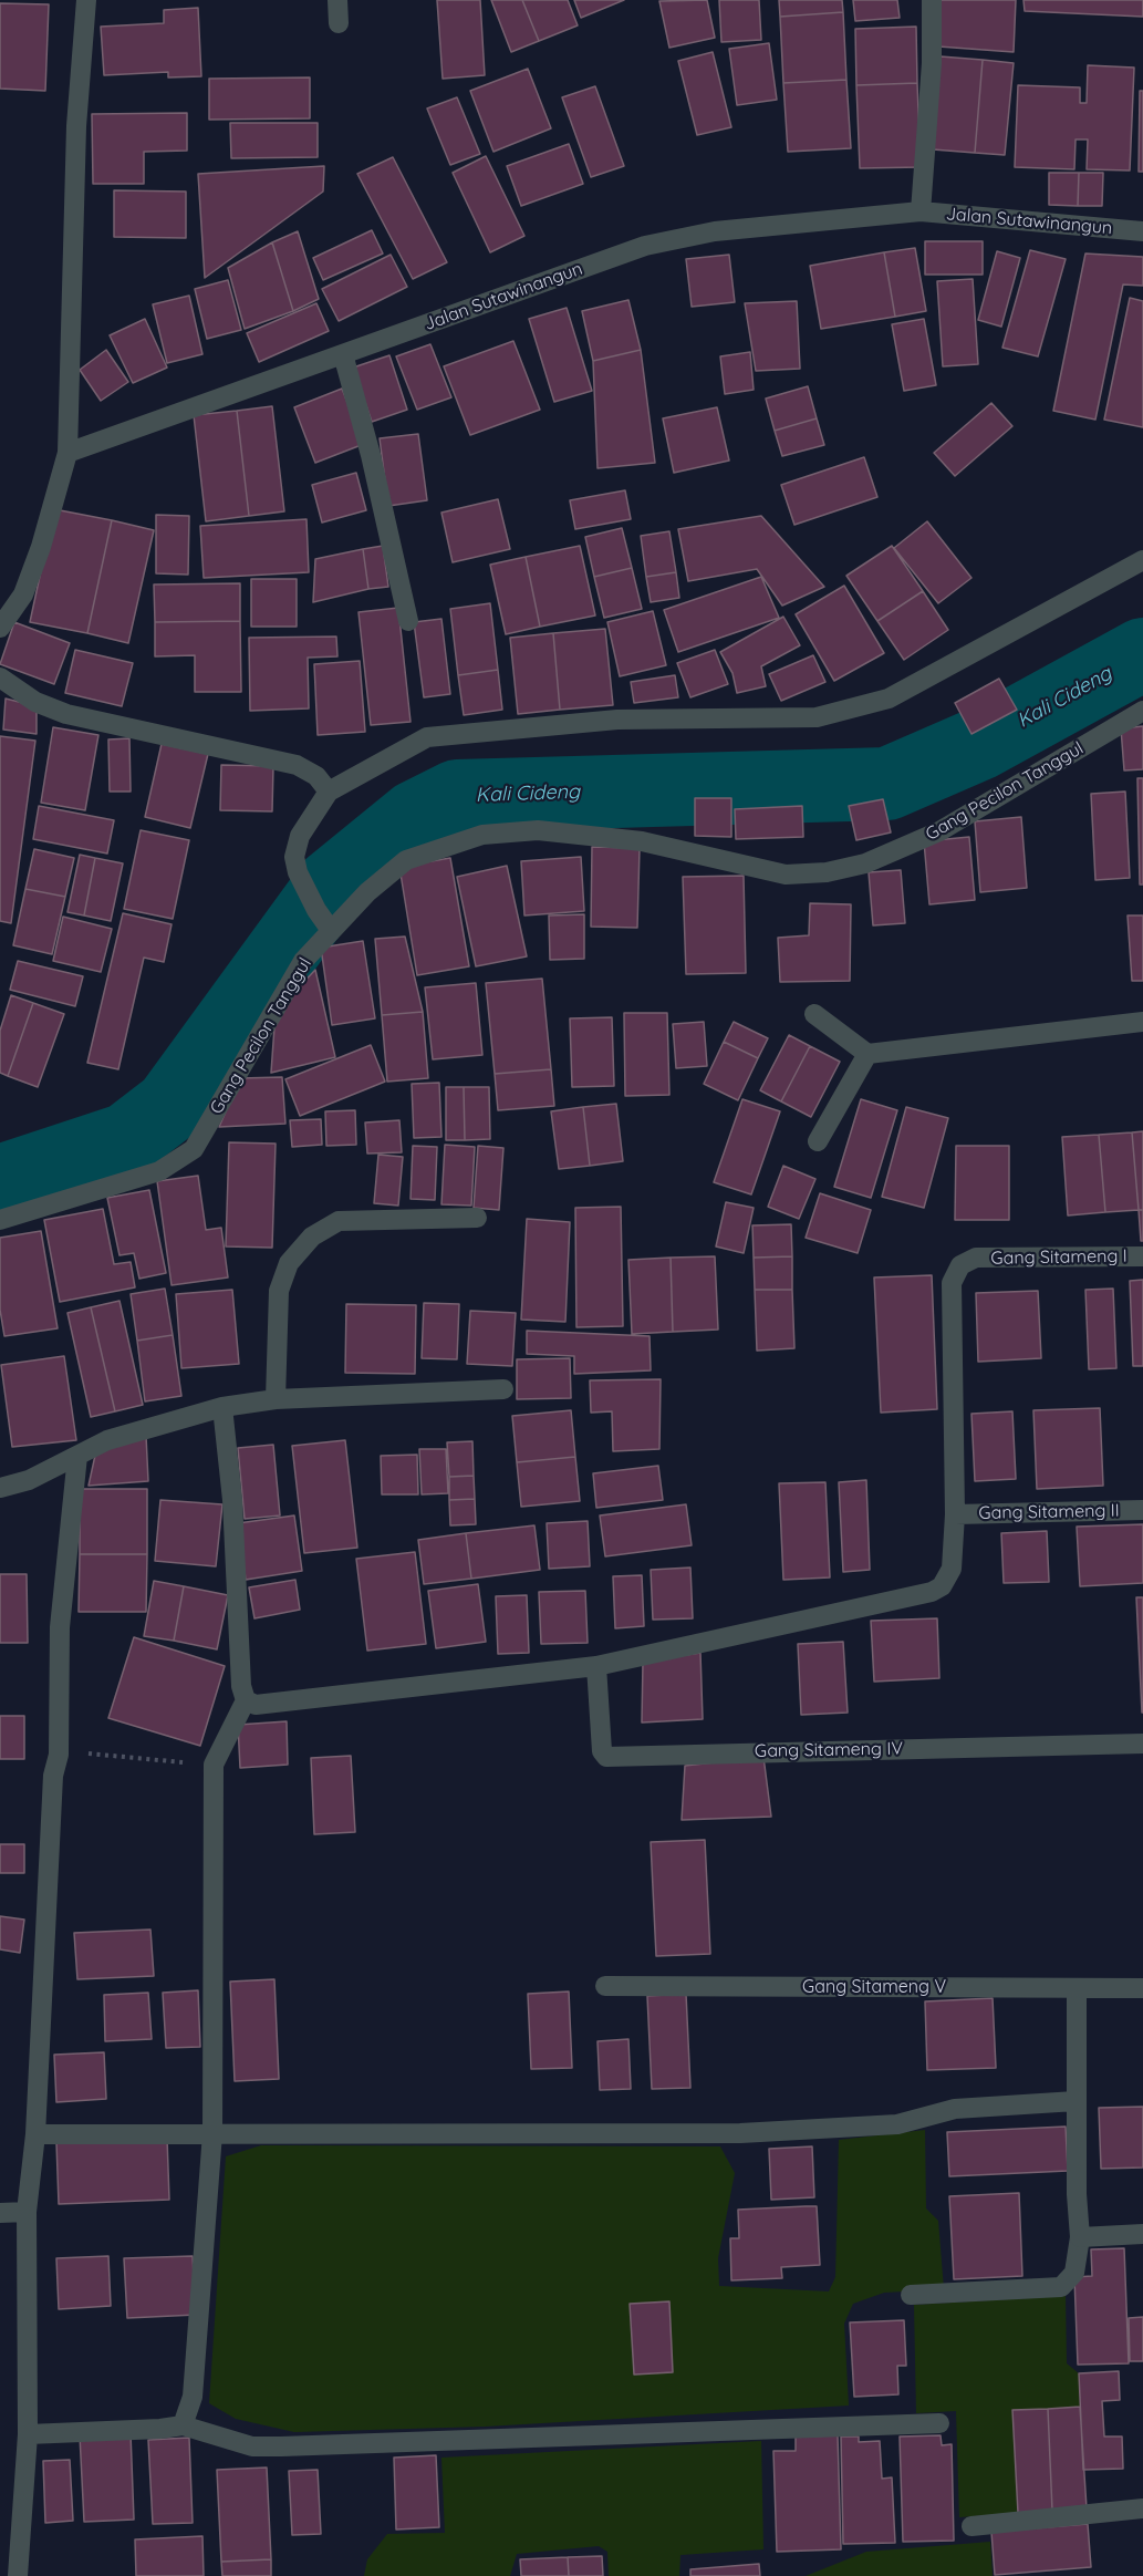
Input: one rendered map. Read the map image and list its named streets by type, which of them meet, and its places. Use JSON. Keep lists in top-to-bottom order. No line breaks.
{"streets":{"street":["Jalan Sutawinangun","Gang Pecilon Tanggul","Gang Sitameng I","Gang Sitameng II","Gang Sitameng IV","Gang Sitameng V"]},"crossings":[["Gang Sitameng I","Gang Sitameng II"]],"water":["Kali Cideng"]}
